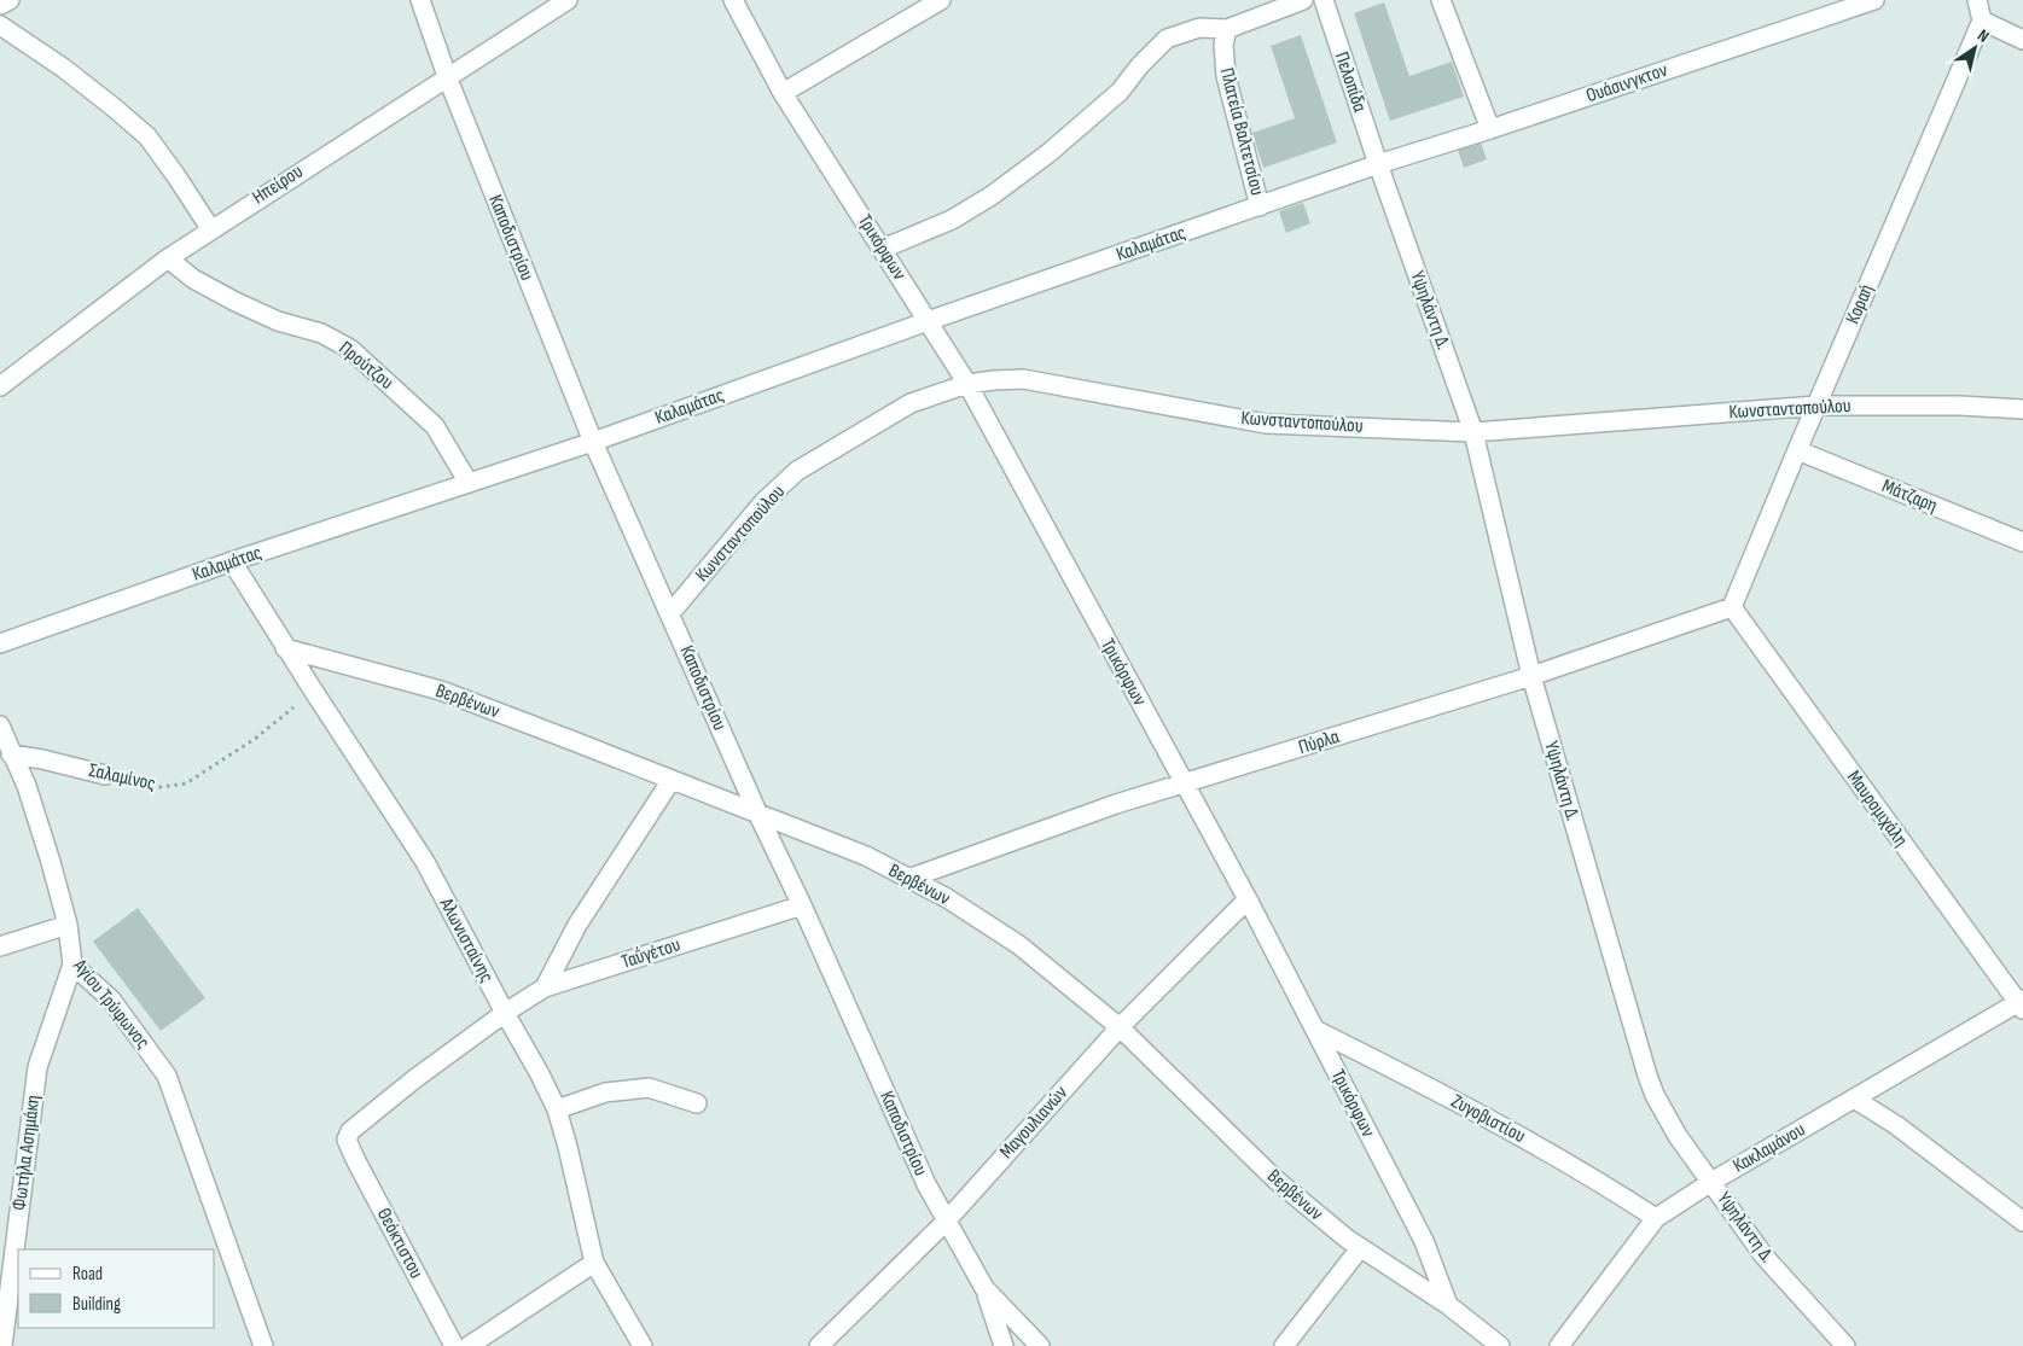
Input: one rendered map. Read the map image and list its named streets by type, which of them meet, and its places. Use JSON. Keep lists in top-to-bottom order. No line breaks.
{"streets":{"street":["Πελοπίδα","Ουάσινγκτον","Πλατεία Βαλτετσίου","Ηπείρου","Καποδιστρίου","Καλαμάτας","Τρικόρφων","Κοραή","Υψηλάντη Δ.","Προύτζου","Κωνσταντοπούλου","Μάτζαρη","Βερβένων","Πύρλα","Σαλαμίνος","Μαυρομιχάλη","Αλωνισταίνης","Ταΰγέτου","Αγίου Τρύφωνος","Ζυγοβιστίου","Μαγουλιανών","Κακλαμάνου","Φωτήλα Ασημάκη","Θεόκτιστου"]},"crossings":[["Πελοπίδα","Ουάσινγκτον"],["Πελοπίδα","Καλαμάτας"],["Πελοπίδα","Υψηλάντη Δ."],["Ουάσινγκτον","Καλαμάτας"],["Ουάσινγκτον","Υψηλάντη Δ."],["Πλατεία Βαλτετσίου","Καλαμάτας"],["Ηπείρου","Καποδιστρίου"],["Ηπείρου","Προύτζου"],["Καποδιστρίου","Καλαμάτας"],["Καποδιστρίου","Κωνσταντοπούλου"],["Καποδιστρίου","Βερβένων"],["Καποδιστρίου","Ταΰγέτου"],["Καποδιστρίου","Μαγουλιανών"],["Καλαμάτας","Τρικόρφων"],["Καλαμάτας","Υψηλάντη Δ."],["Καλαμάτας","Προύτζου"],["Καλαμάτας","Αλωνισταίνης"],["Τρικόρφων","Κωνσταντοπούλου"],["Τρικόρφων","Βερβένων"],["Τρικόρφων","Πύρλα"],["Τρικόρφων","Ζυγοβιστίου"],["Τρικόρφων","Μαγουλιανών"],["Κοραή","Κωνσταντοπούλου"],["Κοραή","Μάτζαρη"],["Κοραή","Πύρλα"],["Κοραή","Μαυρομιχάλη"],["Υψηλάντη Δ.","Κωνσταντοπούλου"],["Υψηλάντη Δ.","Πύρλα"],["Υψηλάντη Δ.","Κακλαμάνου"],["Βερβένων","Πύρλα"],["Βερβένων","Αλωνισταίνης"],["Βερβένων","Μαγουλιανών"],["Πύρλα","Μαυρομιχάλη"],["Σαλαμίνος","Αλωνισταίνης"],["Σαλαμίνος","Αγίου Τρύφωνος"],["Μαυρομιχάλη","Κακλαμάνου"],["Αλωνισταίνης","Ταΰγέτου"],["Ταΰγέτου","Θεόκτιστου"],["Αγίου Τρύφωνος","Φωτήλα Ασημάκη"],["Ζυγοβιστίου","Κακλαμάνου"]],"legend":["Road","Building"],"north":"top right"}
